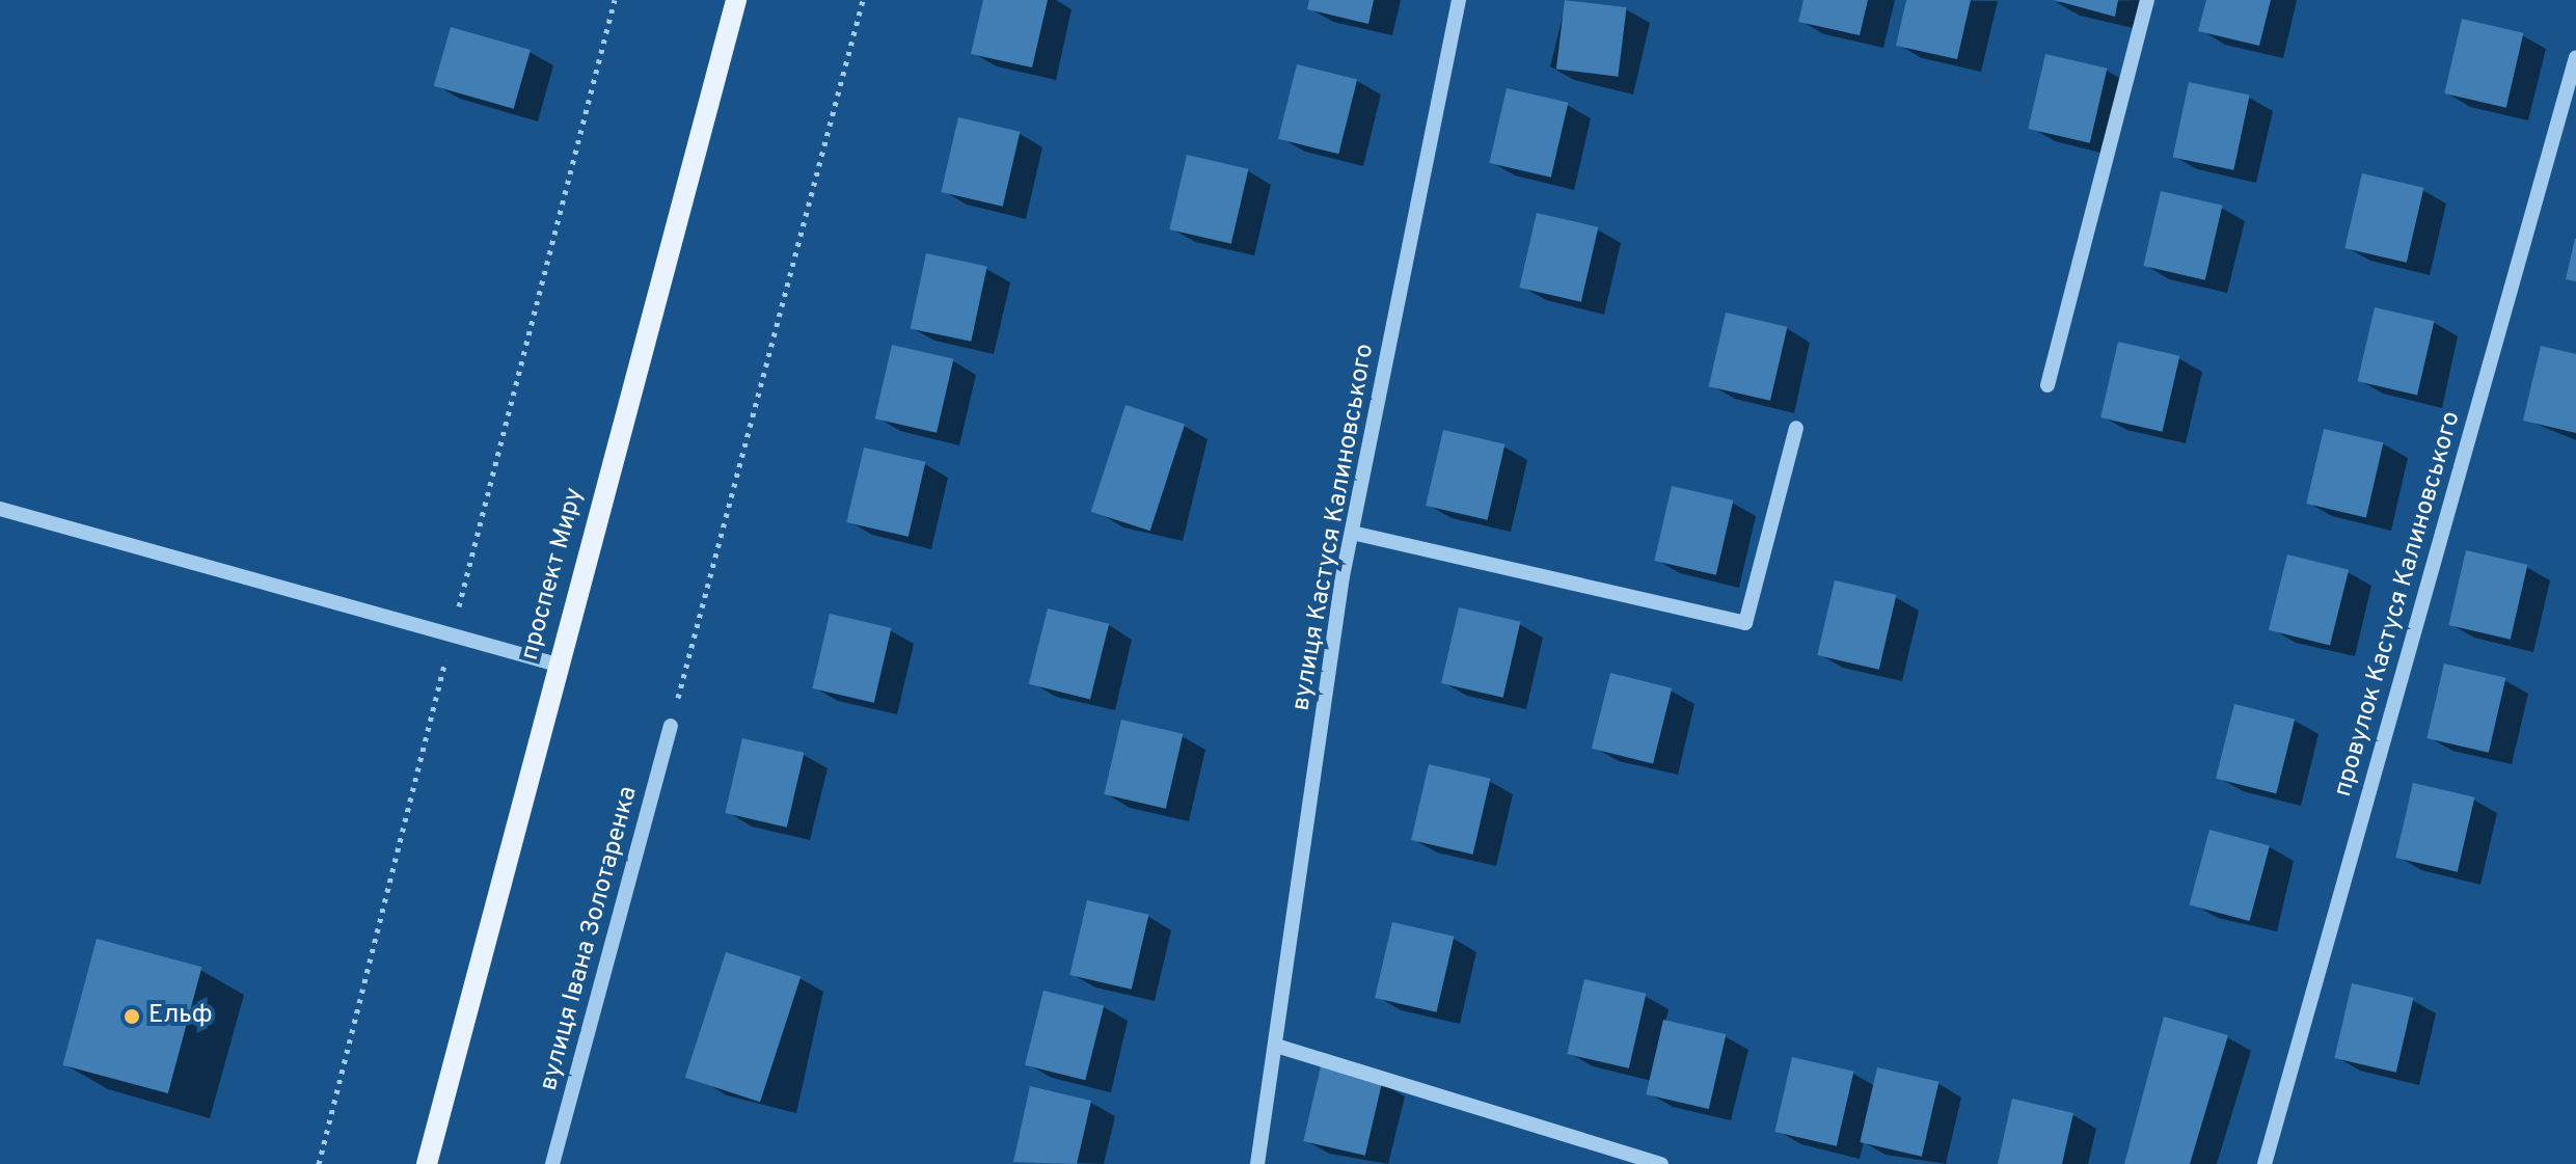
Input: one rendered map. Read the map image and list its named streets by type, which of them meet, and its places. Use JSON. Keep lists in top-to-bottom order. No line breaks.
{"streets":{"main road":["проспект Миру"],"street":["вулиця Кастуся Калиновського","провулок Кастуся Калиновського","вулиця Івана Золотаренка"]},"places":["Ельф"]}
